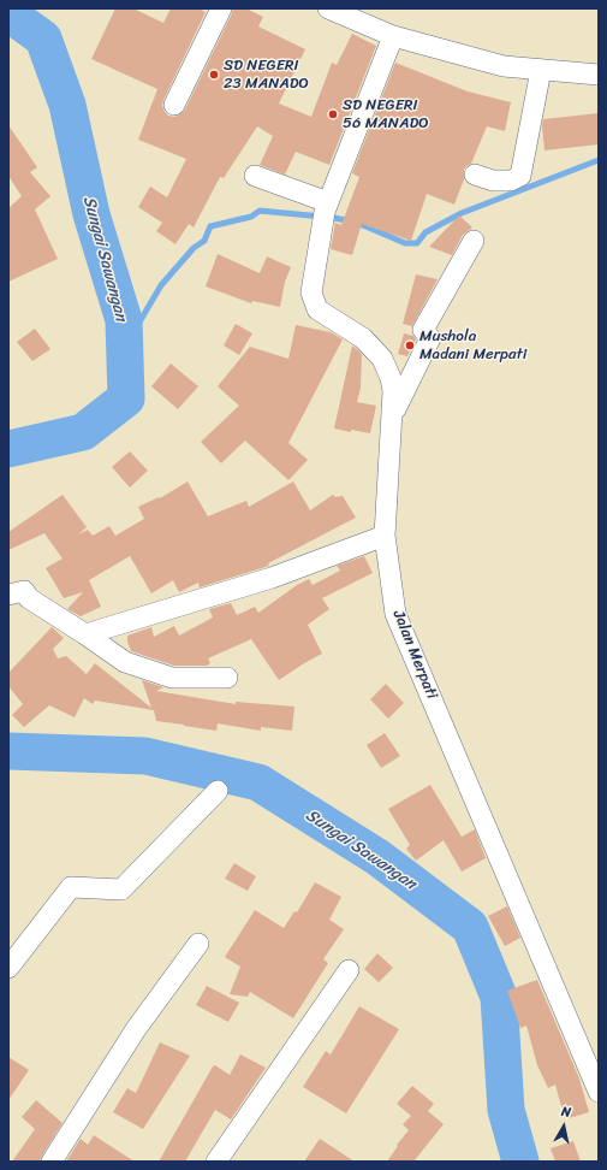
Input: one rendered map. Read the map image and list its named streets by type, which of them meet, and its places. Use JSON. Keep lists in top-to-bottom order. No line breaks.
{"streets":{"street":["Jalan Merpati"]},"water":["Sungai Sawangan"],"places":["SD NEGERI 23 MANADO","SD NEGERI 56 MANADO","Mushola Madani Merpati"],"north":"top"}
